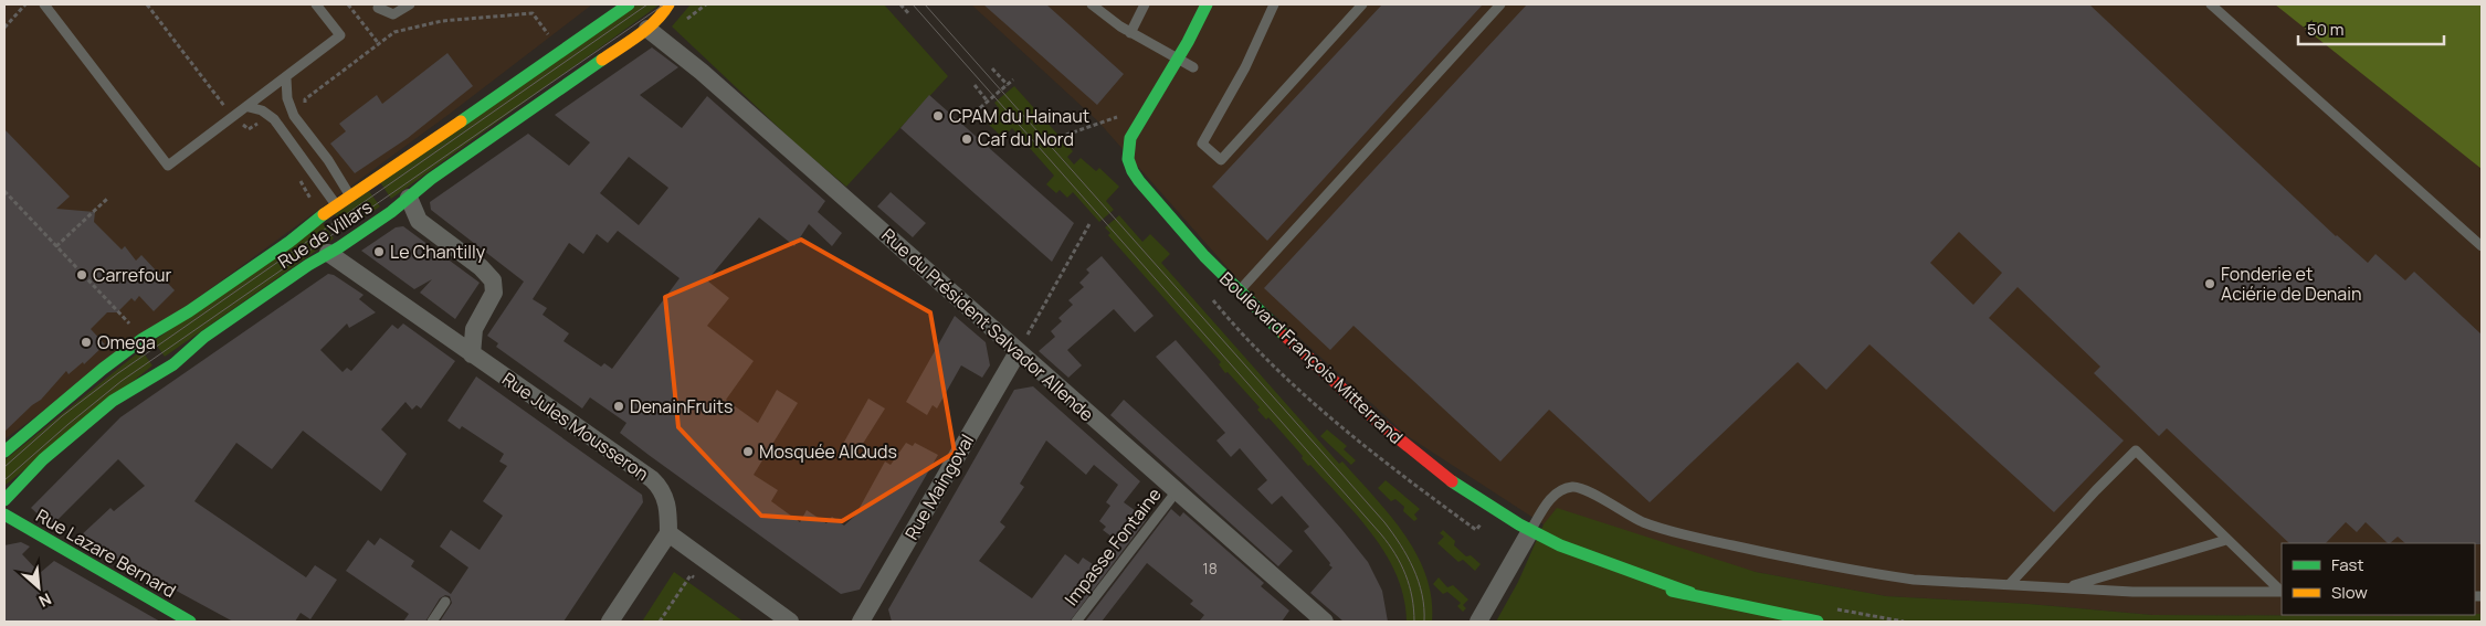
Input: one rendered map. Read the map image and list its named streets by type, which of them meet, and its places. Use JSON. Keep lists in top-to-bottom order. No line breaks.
{"streets":{"street":["Rue de Villars","Rue du Président Salvador Allende","Boulevard François Mitterrand","Rue Jules Mousseron","Rue Maingoval","Rue Lazare Bernard"],"lane":["Impasse Fontaine"]},"crossings":[["Rue de Villars","Rue du Président Salvador Allende"],["Rue de Villars","Rue Jules Mousseron"],["Rue du Président Salvador Allende","Rue Maingoval"],["Rue du Président Salvador Allende","Impasse Fontaine"]],"places":["CPAM du Hainaut","Caf du Nord","Le Chantilly","Carrefour","Fonderie et Aciérie de Denain","Omega","DenainFruits","Mosquée AlQuds"],"house_numbers":["18"],"legend":["Fast","Slow"],"scale_bar":"50 m","north":"bottom right"}
